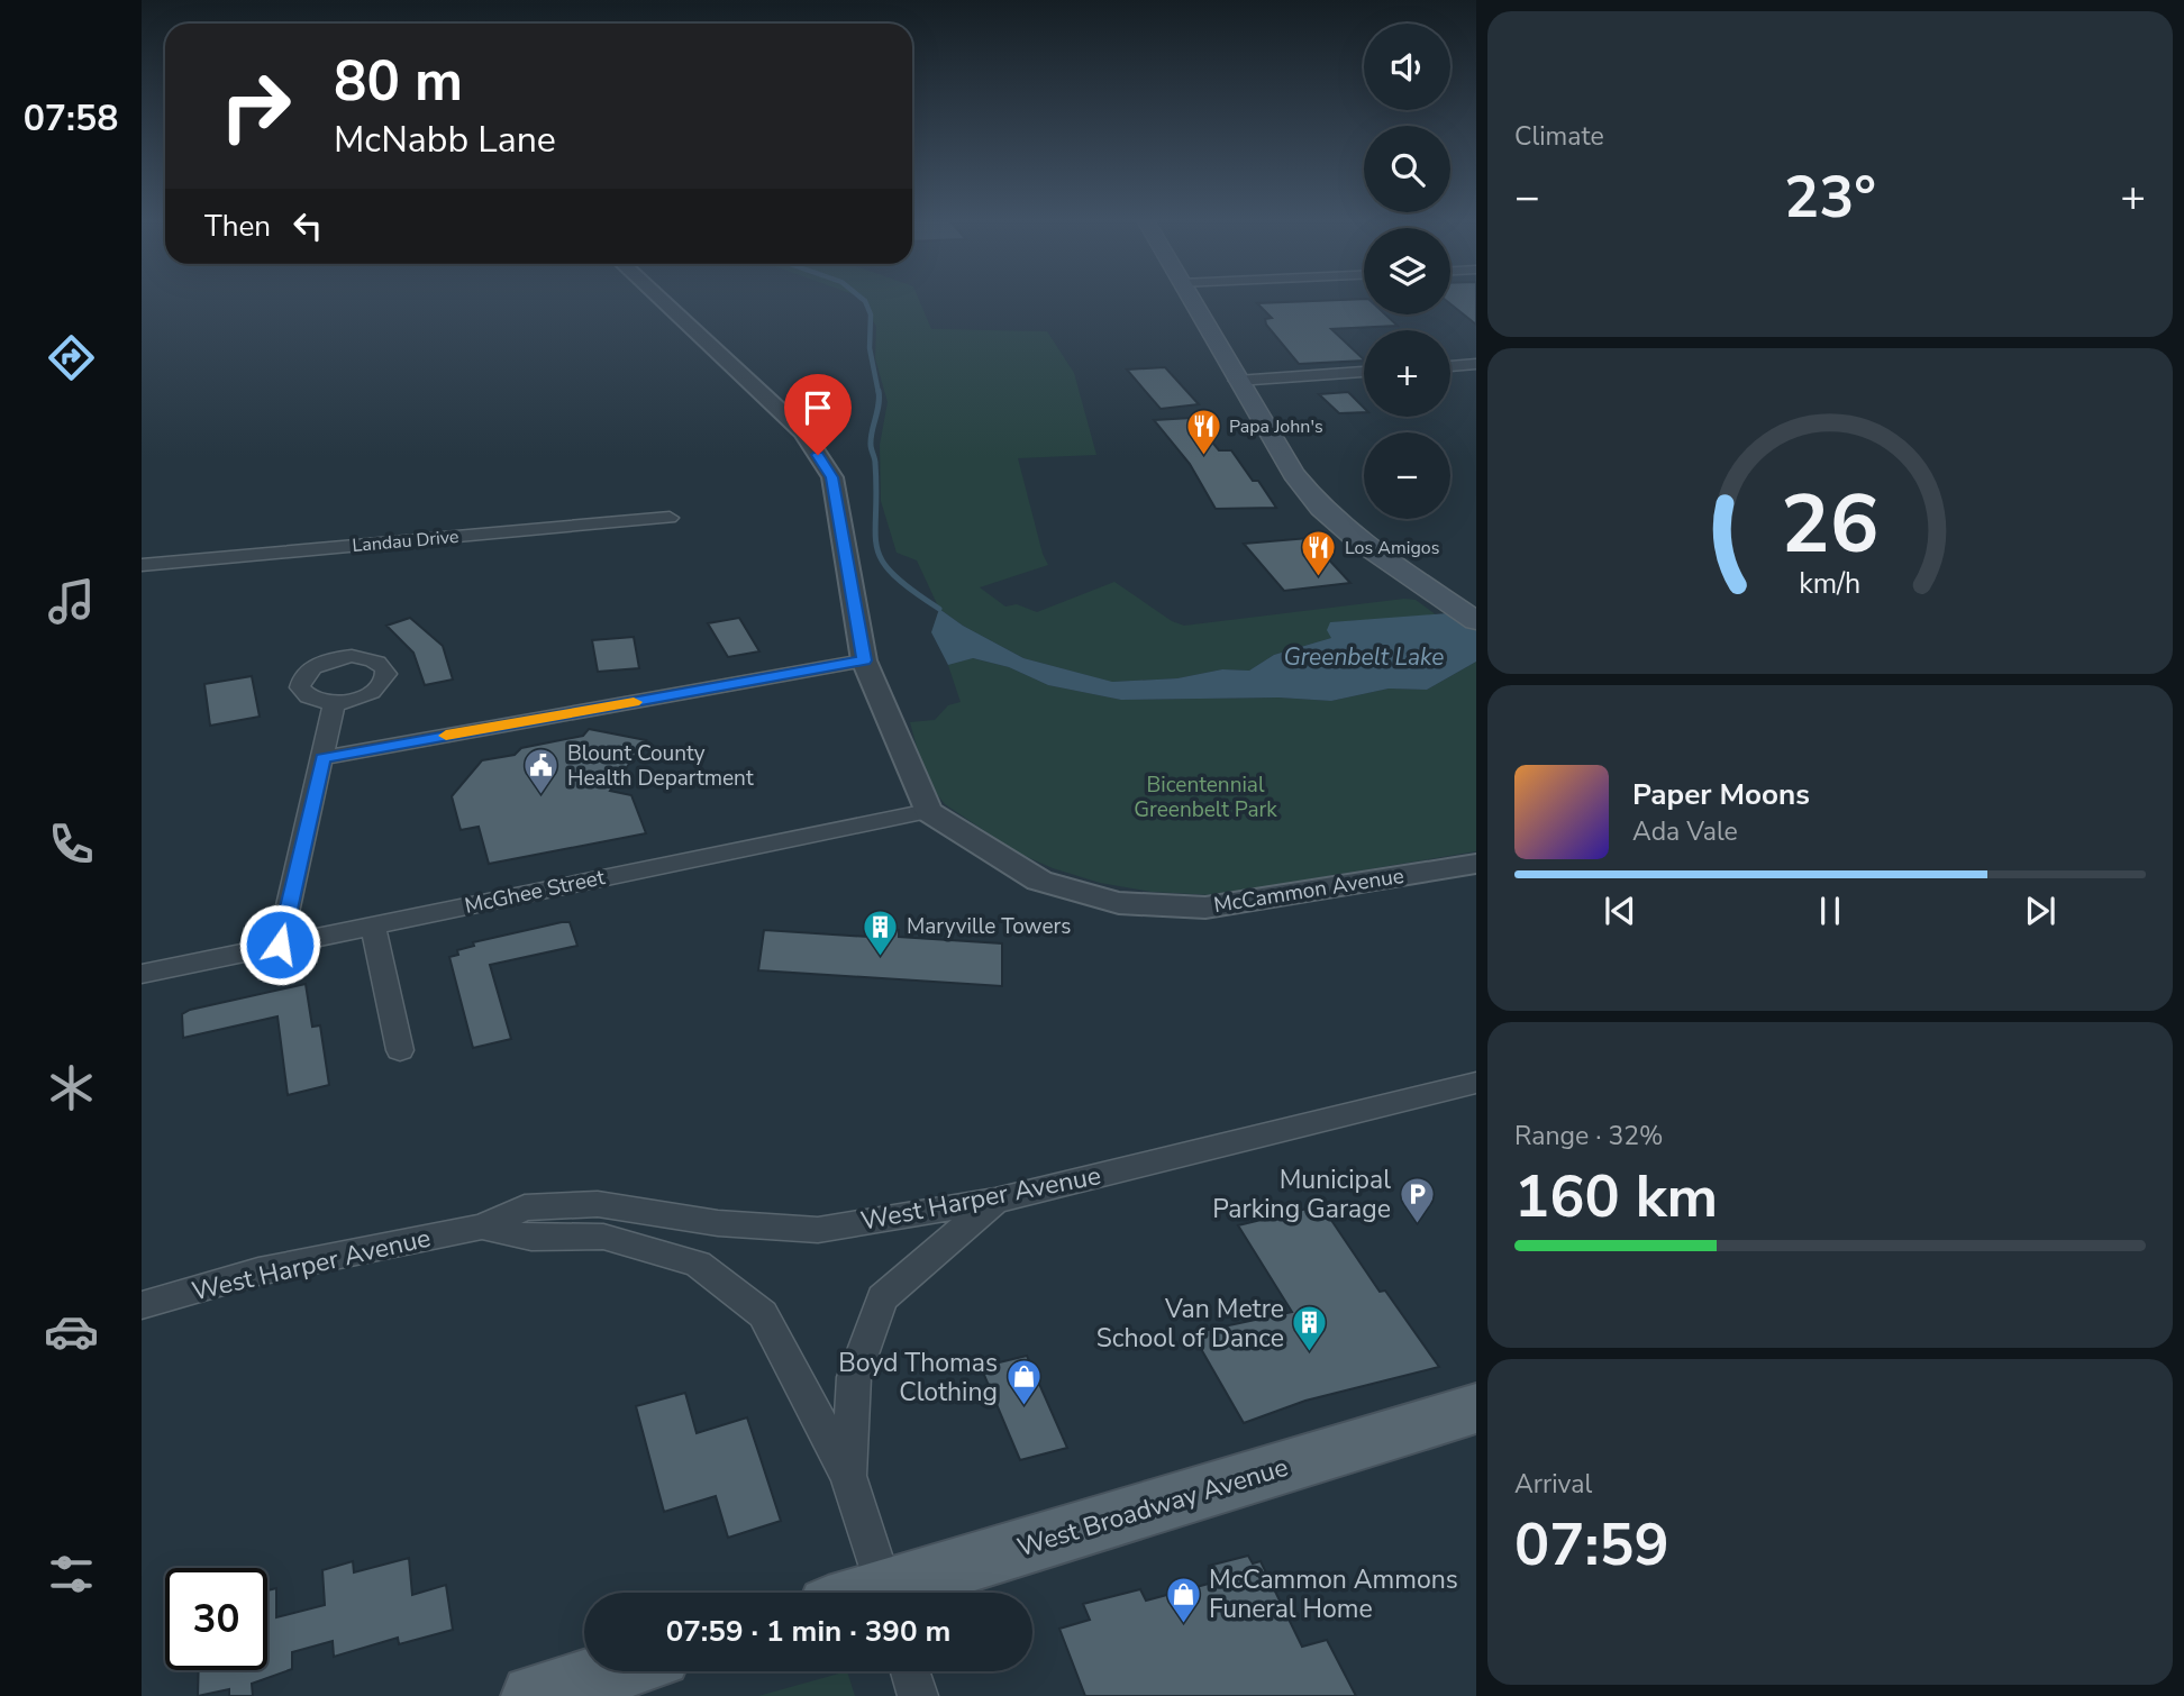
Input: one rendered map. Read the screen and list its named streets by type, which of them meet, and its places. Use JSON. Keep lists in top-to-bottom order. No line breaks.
{"streets":{"main road":["West Broadway Avenue"],"street":["Landau Drive","McCammon Avenue","McGhee Street","West Harper Avenue"]},"crossings":[["McCammon Avenue","McGhee Street"]],"water":["Greenbelt Lake"],"parks":["Bicentennial Greenbelt Park"],"places":{"restaurant":["Papa John's","Los Amigos"],"public building":["Blount County Health Department"],"building":["Maryville Towers","Van Metre School of Dance"],"parking":["Municipal Parking Garage"],"shop":["Boyd Thomas Clothing","McCammon Ammons Funeral Home"]},"page":{"tabs":"07:58","tile":["Climate",["Range · 32%","160 km"],["Arrival","07:59"]],"map_buttons":["+","−"],"turn":["80 m","McNabb Lane"],"heat":["−","23°","+"],"then":"Then","song":["Paper Moons","Ada Vale"],"limit":"30","trip":"07:59 · 1 min · 390 m","gauge":["26","km/h"]}}
